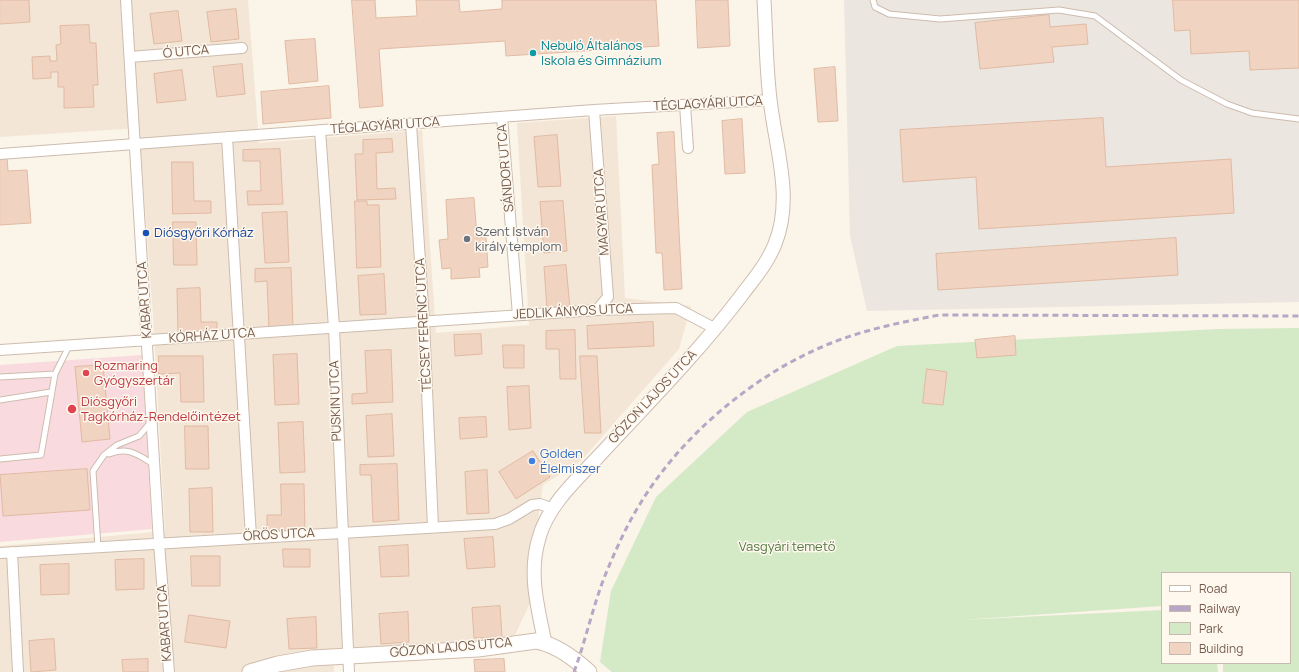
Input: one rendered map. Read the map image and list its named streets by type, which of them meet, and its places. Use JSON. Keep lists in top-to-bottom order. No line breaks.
{"streets":{"main road":["GÓZON LAJOS UTCA"],"street":["Ó UTCA","TÉGLAGYÁRI UTCA","SÁNDOR UTCA","MAGYAR UTCA","KABAR UTCA","JEDLIK ÁNYOS UTCA","TÉCSEY FERENC UTCA","KÓRHÁZ UTCA","PUSKIN UTCA","ÖRÖS UTCA"]},"crossings":[["Ó UTCA","KABAR UTCA"],["TÉGLAGYÁRI UTCA","SÁNDOR UTCA"],["TÉGLAGYÁRI UTCA","MAGYAR UTCA"],["TÉGLAGYÁRI UTCA","KABAR UTCA"],["TÉGLAGYÁRI UTCA","TÉCSEY FERENC UTCA"],["TÉGLAGYÁRI UTCA","GÓZON LAJOS UTCA"],["TÉGLAGYÁRI UTCA","PUSKIN UTCA"],["SÁNDOR UTCA","JEDLIK ÁNYOS UTCA"],["MAGYAR UTCA","JEDLIK ÁNYOS UTCA"],["KABAR UTCA","KÓRHÁZ UTCA"],["KABAR UTCA","ÖRÖS UTCA"],["JEDLIK ÁNYOS UTCA","TÉCSEY FERENC UTCA"],["JEDLIK ÁNYOS UTCA","KÓRHÁZ UTCA"],["JEDLIK ÁNYOS UTCA","GÓZON LAJOS UTCA"],["TÉCSEY FERENC UTCA","KÓRHÁZ UTCA"],["TÉCSEY FERENC UTCA","ÖRÖS UTCA"],["KÓRHÁZ UTCA","PUSKIN UTCA"],["GÓZON LAJOS UTCA","PUSKIN UTCA"],["GÓZON LAJOS UTCA","ÖRÖS UTCA"],["PUSKIN UTCA","ÖRÖS UTCA"]],"parks":["Vasgyári temető"],"places":["Nebuló Általános Iskola és Gimnázium","Diósgyőri Kórház","Szent István király templom","Rozmaring Gyógyszertár","Diósgyőri Tagkórház-Rendelőintézet","Golden Élelmiszer"],"legend":["Road","Railway","Park","Building"]}
